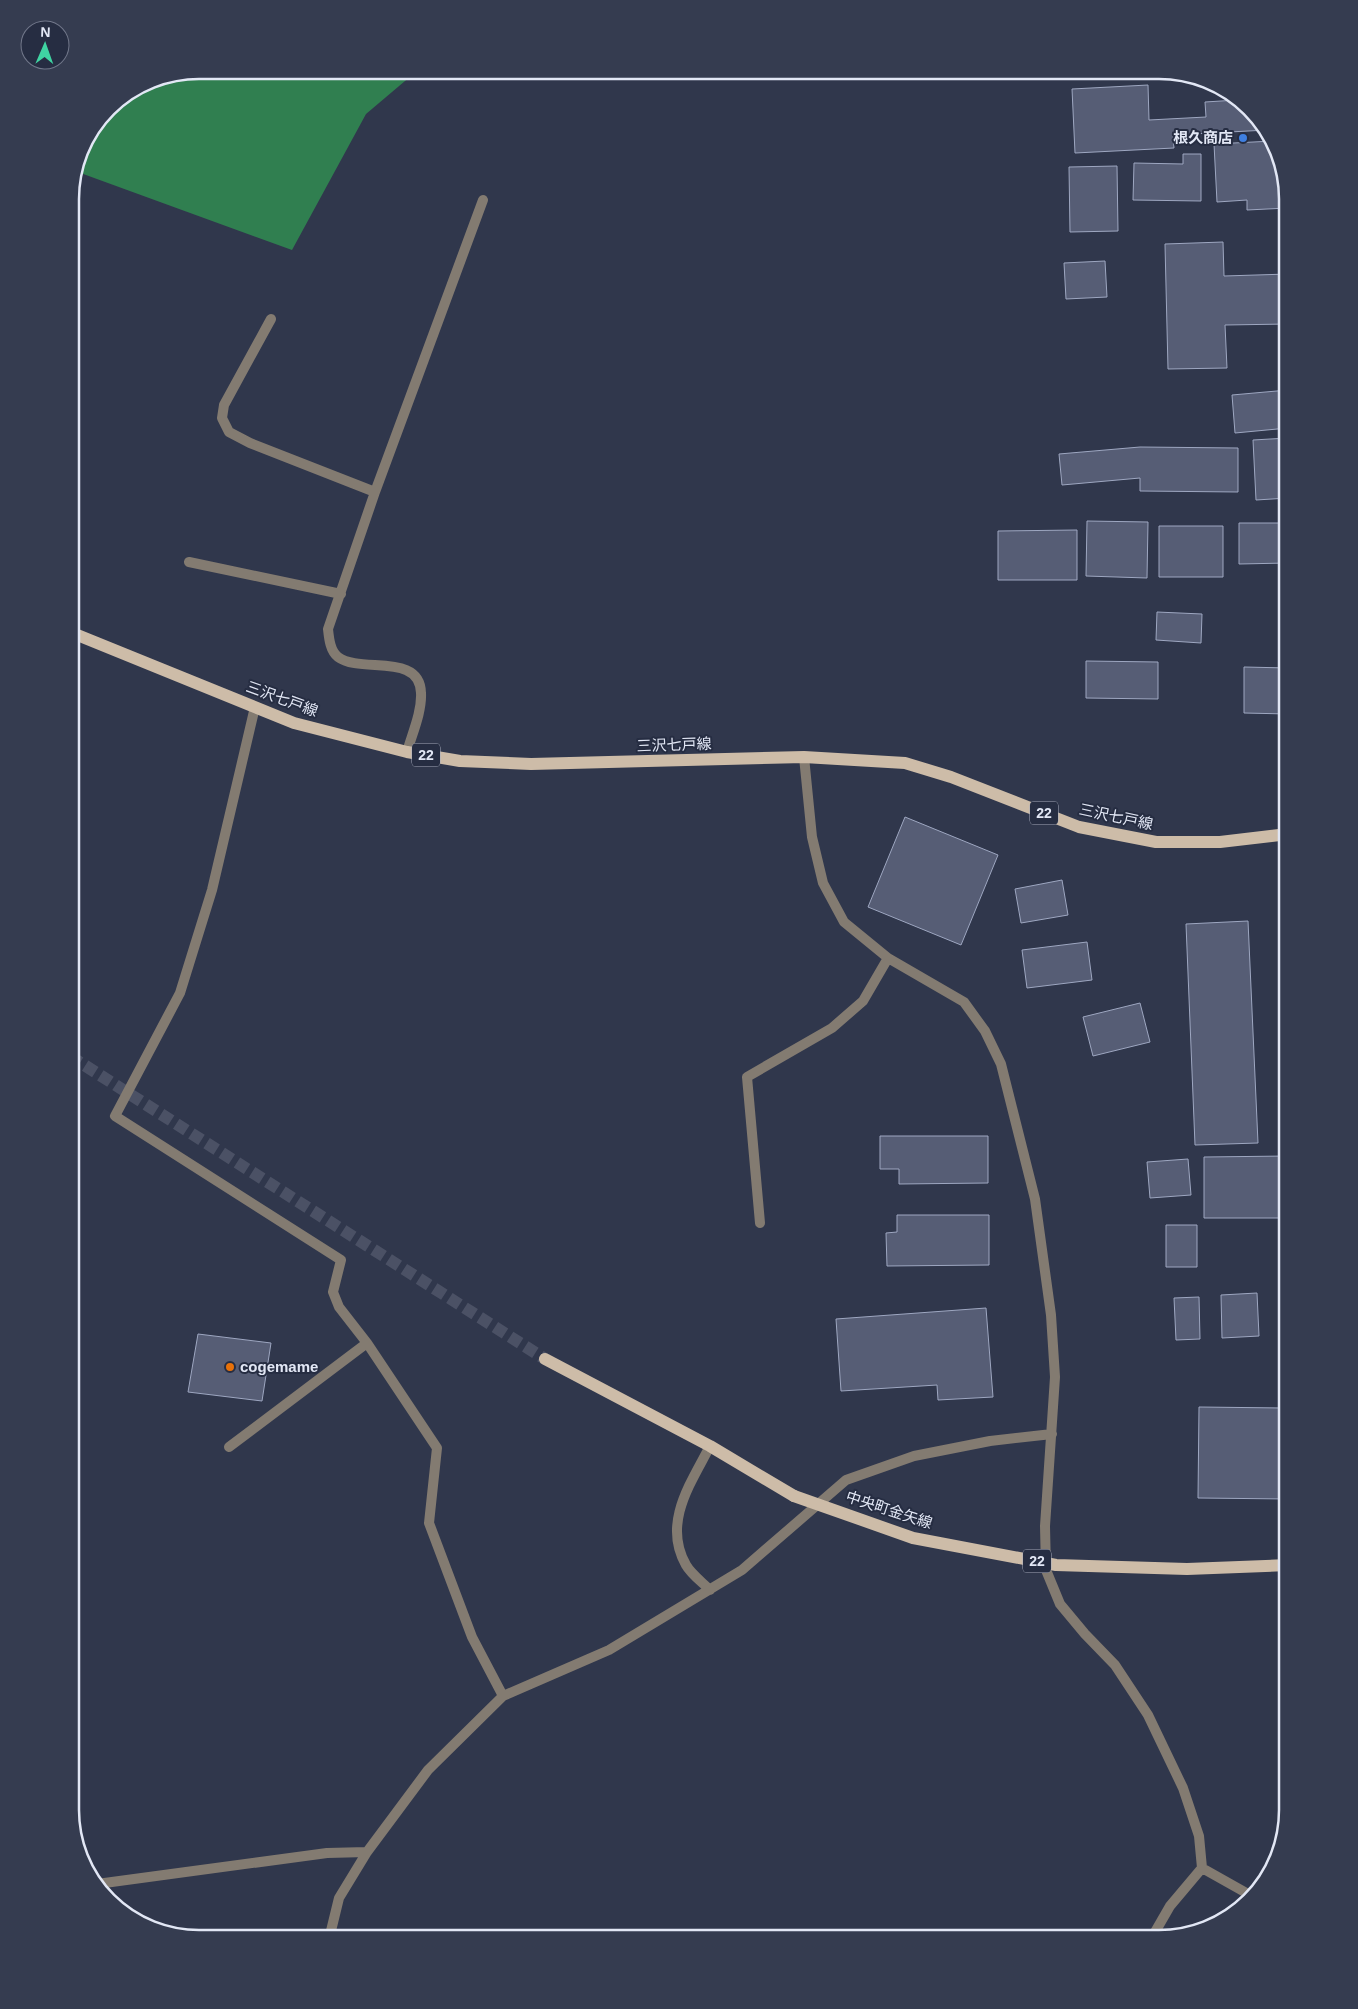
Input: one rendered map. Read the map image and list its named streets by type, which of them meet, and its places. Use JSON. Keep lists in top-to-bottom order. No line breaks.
{"streets":{"main road":["三沢七戸線","22","中央町金矢線"]},"places":["根久商店","cogemame"],"north":"top"}
